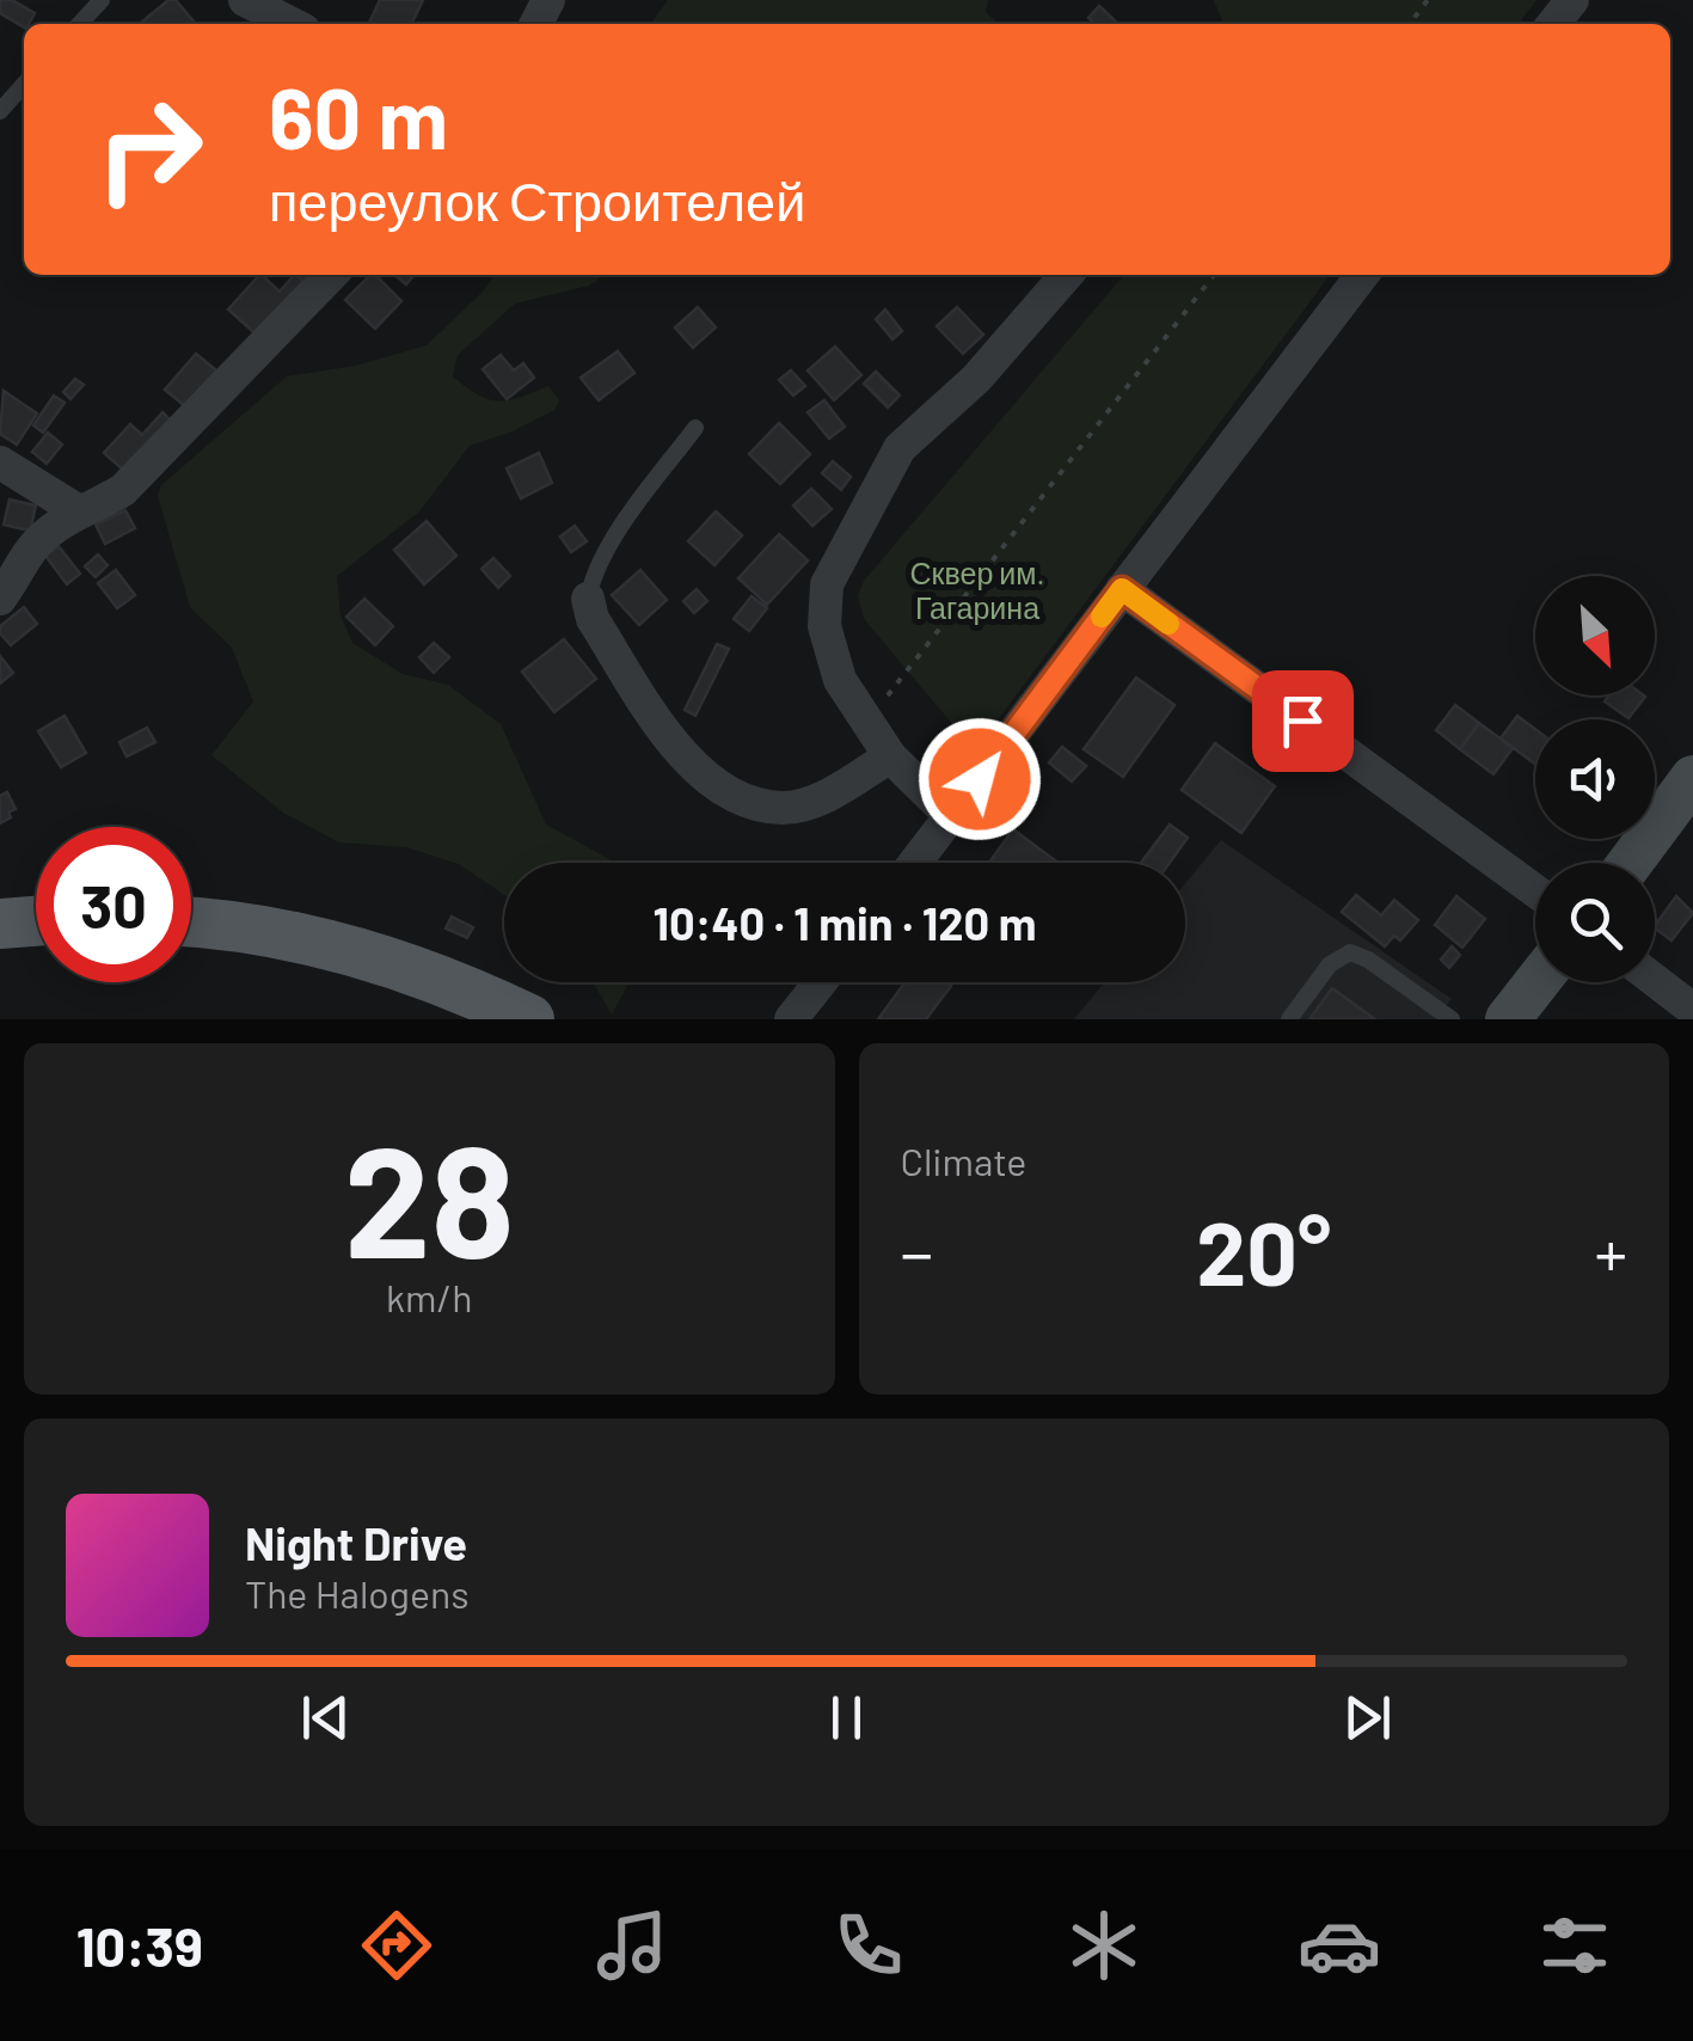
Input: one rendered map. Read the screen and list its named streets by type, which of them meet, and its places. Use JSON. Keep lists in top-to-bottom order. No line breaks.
{"parks":["Сквер им. Гагарина"],"north":"bottom right","page":{"turn":["60 m","переулок Строителей"],"limit":"30","trip":"10:40 · 1 min · 120 m","tile":[["28","km/h"],"Climate"],"heat":["−","20°","+"],"song":["Night Drive","The Halogens"],"tabs":"10:39"}}
